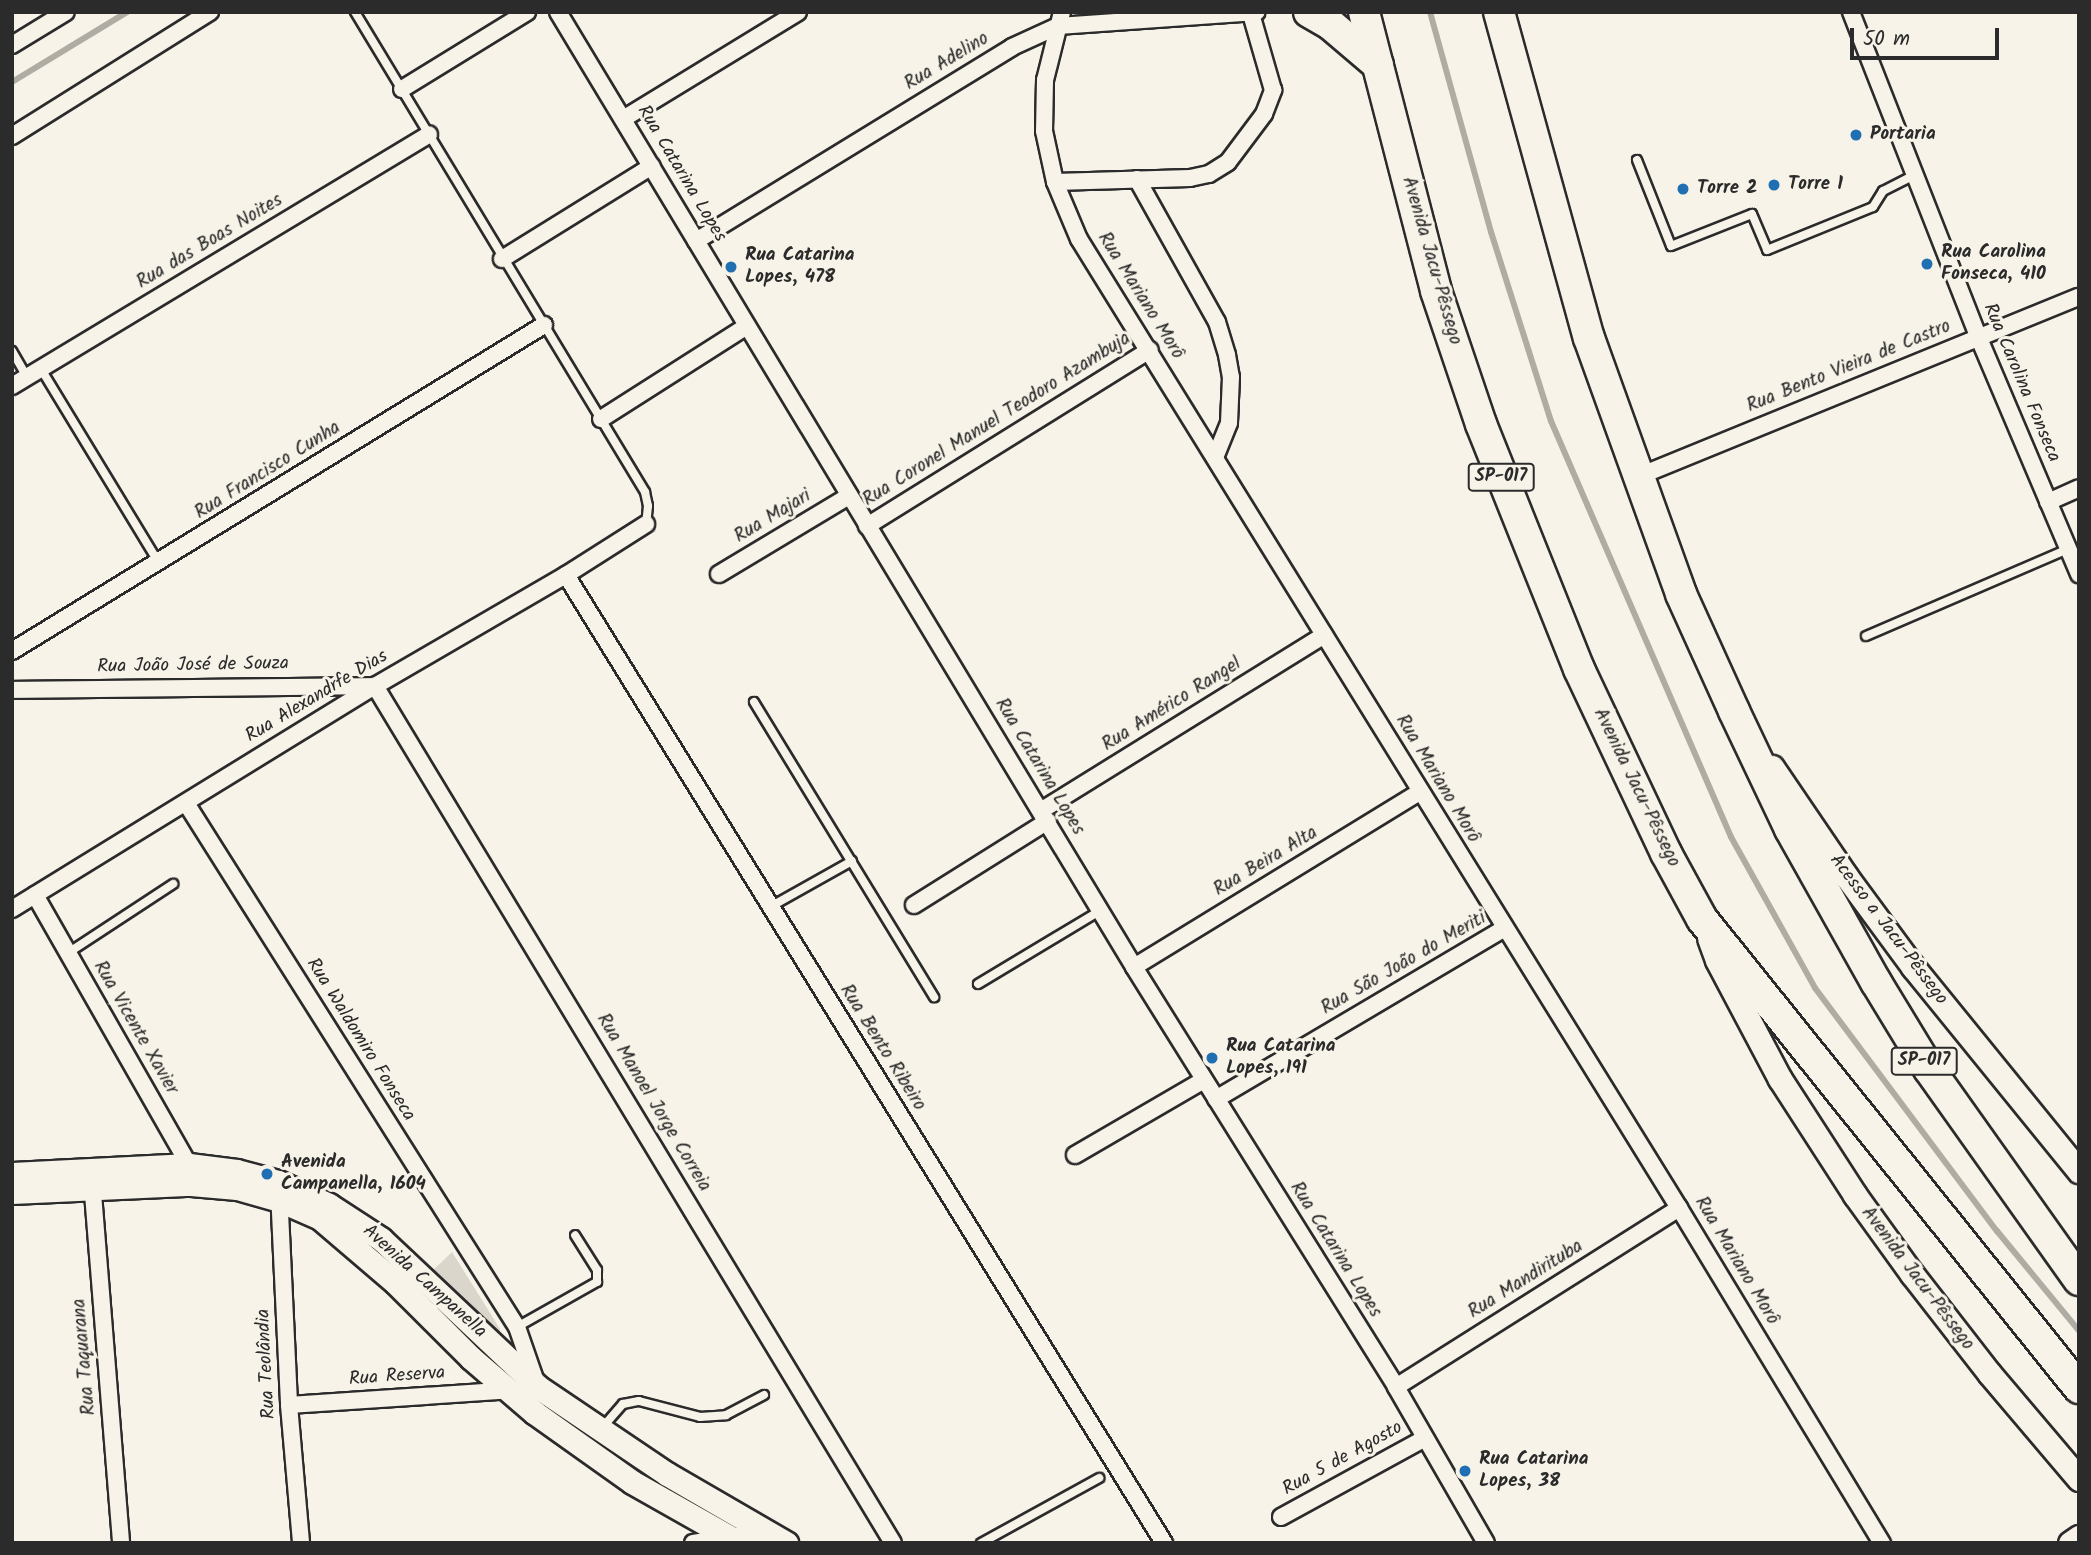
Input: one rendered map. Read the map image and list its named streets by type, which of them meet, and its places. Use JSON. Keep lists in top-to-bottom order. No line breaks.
{"streets":{"highway":["Avenida Jacu-Pêssego","SP-017"],"main road":["Acesso a Jacu-Pêssego","Avenida Campanella"],"street":["Rua Adelino","Rua Catarina Lopes","Rua das Boas Noites","Rua Mariano Morô","Rua Bento Vieira de Castro","Rua Carolina Fonseca","Rua Coronel Manuel Teodoro Azambuja","Rua Francisco Cunha","Rua Majari","Rua João José de Souza","Rua Alexandrfe Dias","Rua Américo Rangel","Rua Beira Alta","Rua São João do Meriti","Rua Vicente Xavier","Rua Waldomiro Fonseca","Rua Bento Ribeiro","Rua Manoel Jorge Correia","Rua Mandirituba","Rua Taquarana","Rua Teolândia","Rua Reserva","Rua 5 de Agosto"]},"crossings":[["Rua Adelino","Rua Catarina Lopes"],["Rua Adelino","Rua Mariano Morô"],["Rua Catarina Lopes","Rua Coronel Manuel Teodoro Azambuja"],["Rua Catarina Lopes","Rua Majari"],["Rua Catarina Lopes","Rua Américo Rangel"],["Rua Catarina Lopes","Rua Beira Alta"],["Rua Catarina Lopes","Rua São João do Meriti"],["Rua Catarina Lopes","Rua Mandirituba"],["Rua Catarina Lopes","Rua 5 de Agosto"],["Avenida Jacu-Pêssego","SP-017"],["Rua Mariano Morô","Rua Coronel Manuel Teodoro Azambuja"],["Rua Mariano Morô","Rua Américo Rangel"],["Rua Mariano Morô","Rua Beira Alta"],["Rua Mariano Morô","Rua São João do Meriti"],["Rua Mariano Morô","Rua Mandirituba"],["Rua Bento Vieira de Castro","Rua Carolina Fonseca"],["Rua Bento Vieira de Castro","SP-017"],["SP-017","Acesso a Jacu-Pêssego"],["Rua João José de Souza","Rua Alexandrfe Dias"],["Rua João José de Souza","Rua Manoel Jorge Correia"],["Rua Alexandrfe Dias","Rua Vicente Xavier"],["Rua Alexandrfe Dias","Rua Waldomiro Fonseca"],["Rua Alexandrfe Dias","Rua Bento Ribeiro"],["Rua Alexandrfe Dias","Rua Manoel Jorge Correia"],["Rua Vicente Xavier","Avenida Campanella"],["Rua Waldomiro Fonseca","Avenida Campanella"],["Avenida Campanella","Rua Taquarana"],["Avenida Campanella","Rua Teolândia"],["Avenida Campanella","Rua Reserva"],["Rua Teolândia","Rua Reserva"]],"places":["Portaria","Torre 1","Torre 2","Rua Carolina Fonseca, 410","Rua Catarina Lopes, 478","Rua Catarina Lopes, 191","Avenida Campanella, 1604","Rua Catarina Lopes, 38"],"scale_bar":"50 m"}
